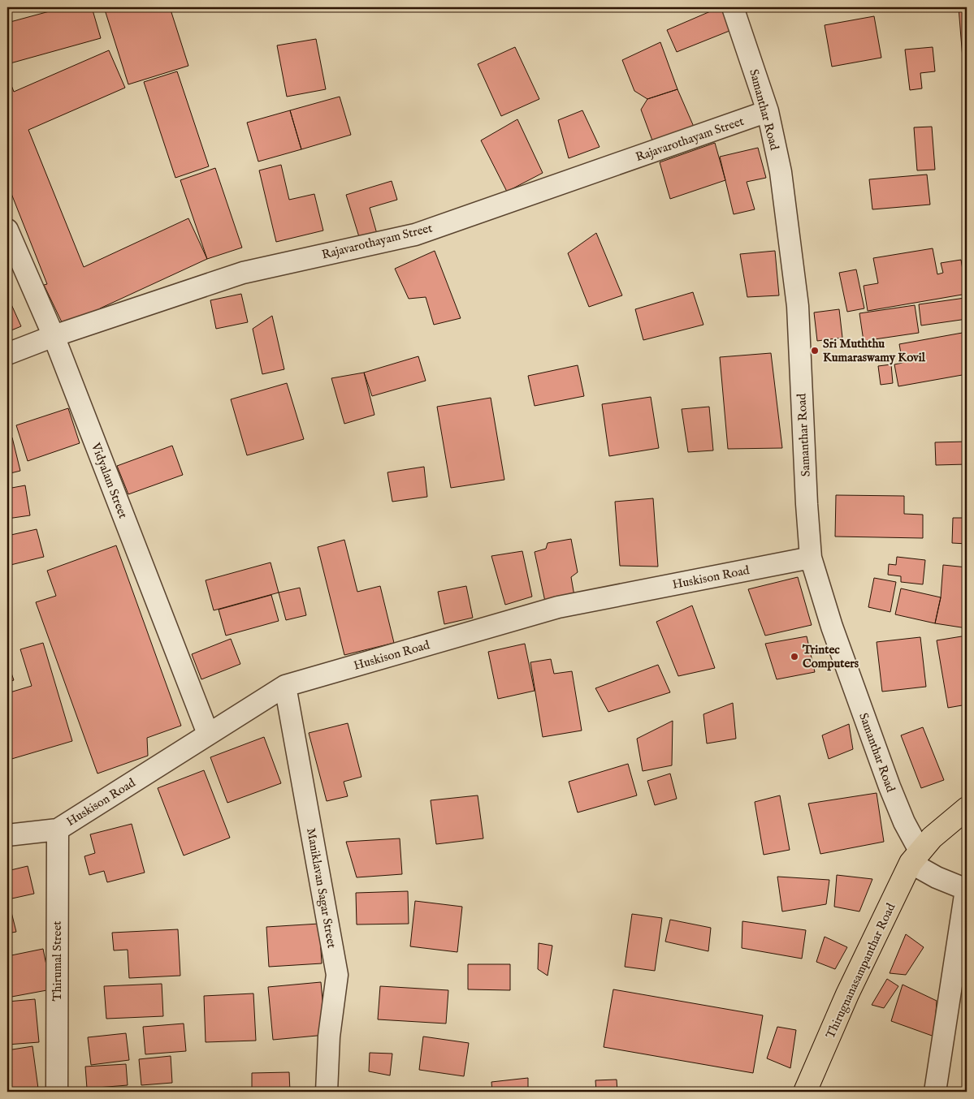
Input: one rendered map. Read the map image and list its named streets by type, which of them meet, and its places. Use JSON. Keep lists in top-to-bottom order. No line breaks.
{"streets":{"main road":["Thirugnanasampanthar Road"],"street":["Samanthar Road","Rajavarothayam Street","Vidyalam Street","Huskison Road","Maniklavan Sagar Street","Thirumal Street"]},"crossings":[["Samanthar Road","Rajavarothayam Street"],["Samanthar Road","Huskison Road"],["Samanthar Road","Thirugnanasampanthar Road"],["Rajavarothayam Street","Vidyalam Street"],["Vidyalam Street","Huskison Road"],["Huskison Road","Maniklavan Sagar Street"],["Huskison Road","Thirumal Street"]],"places":["Sri Muththu Kumaraswamy Kovil","Trintec Computers"]}
